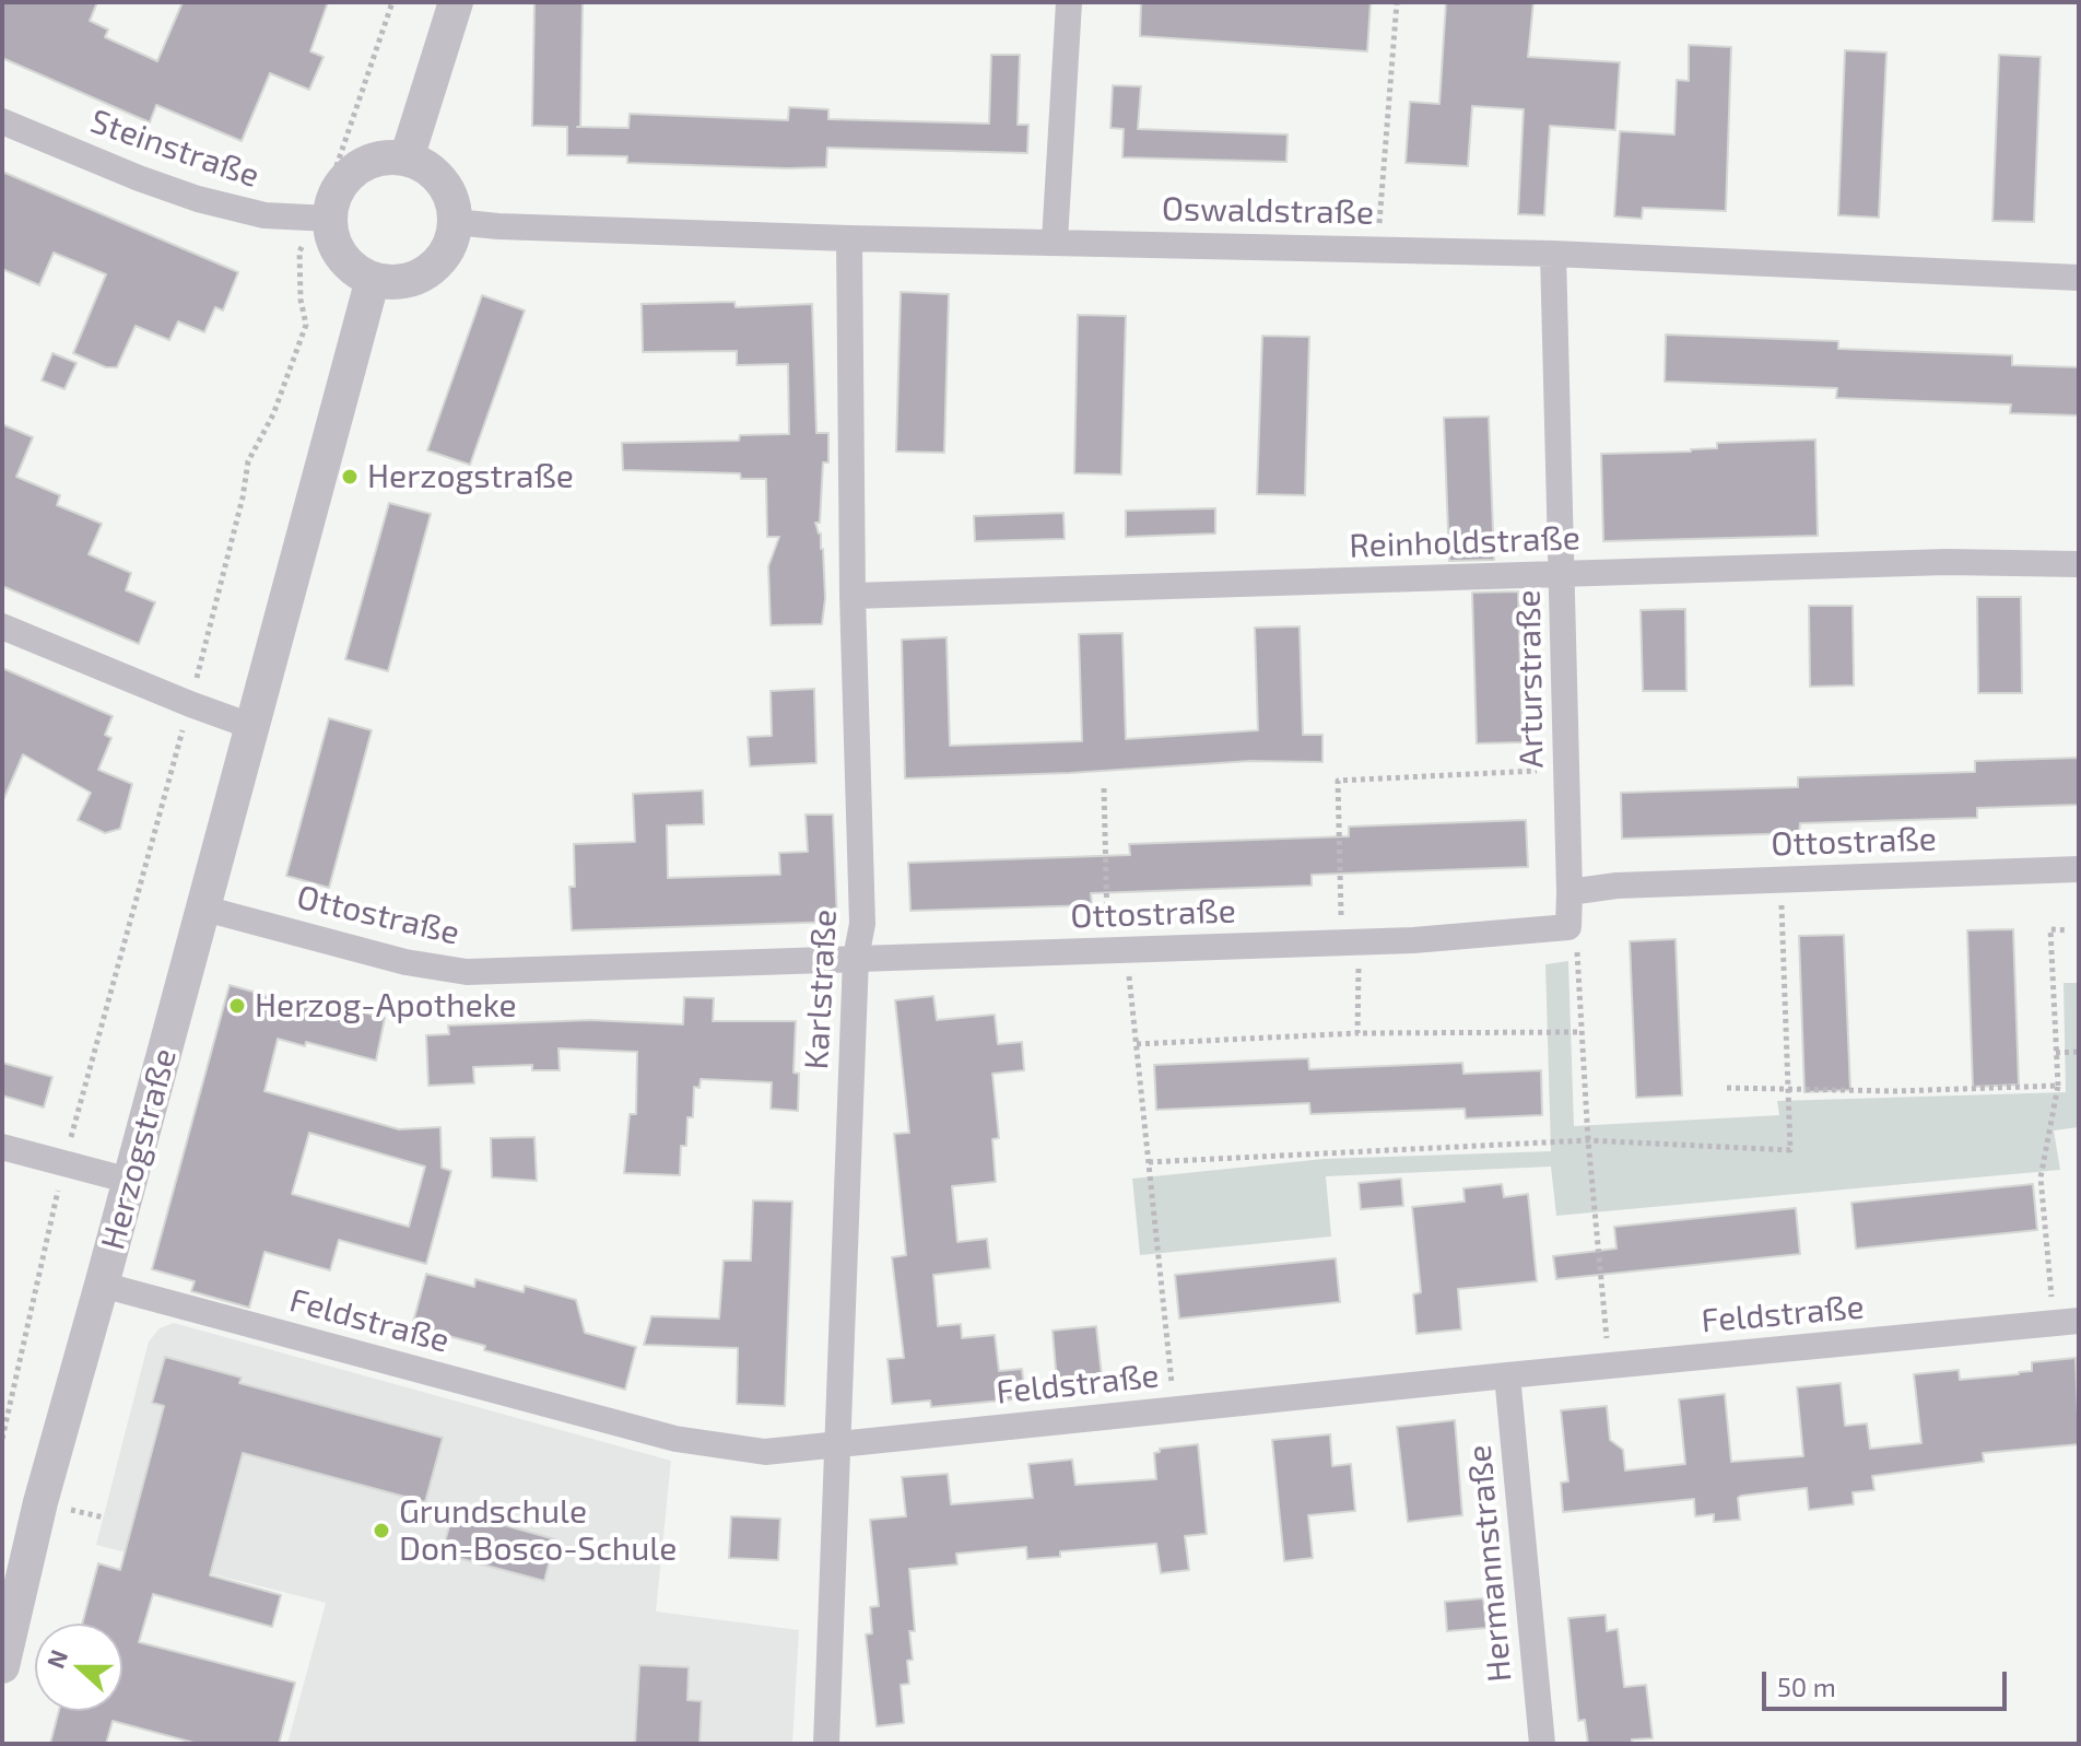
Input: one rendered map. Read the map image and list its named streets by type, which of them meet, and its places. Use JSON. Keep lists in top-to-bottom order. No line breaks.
{"streets":{"street":["Steinstraße","Oswaldstraße","Reinholdstraße","Arturstraße","Ottostraße","Karlstraße","Herzogstraße","Feldstraße","Hermannstraße"]},"crossings":[["Steinstraße","Oswaldstraße"],["Steinstraße","Herzogstraße"],["Oswaldstraße","Arturstraße"],["Oswaldstraße","Karlstraße"],["Oswaldstraße","Herzogstraße"],["Reinholdstraße","Arturstraße"],["Reinholdstraße","Karlstraße"],["Arturstraße","Ottostraße"],["Ottostraße","Karlstraße"],["Ottostraße","Herzogstraße"],["Karlstraße","Feldstraße"],["Herzogstraße","Feldstraße"],["Feldstraße","Hermannstraße"]],"places":["Herzogstraße","Herzog-Apotheke","Grundschule Don-Bosco-Schule"],"scale_bar":"50 m","north":"left"}
